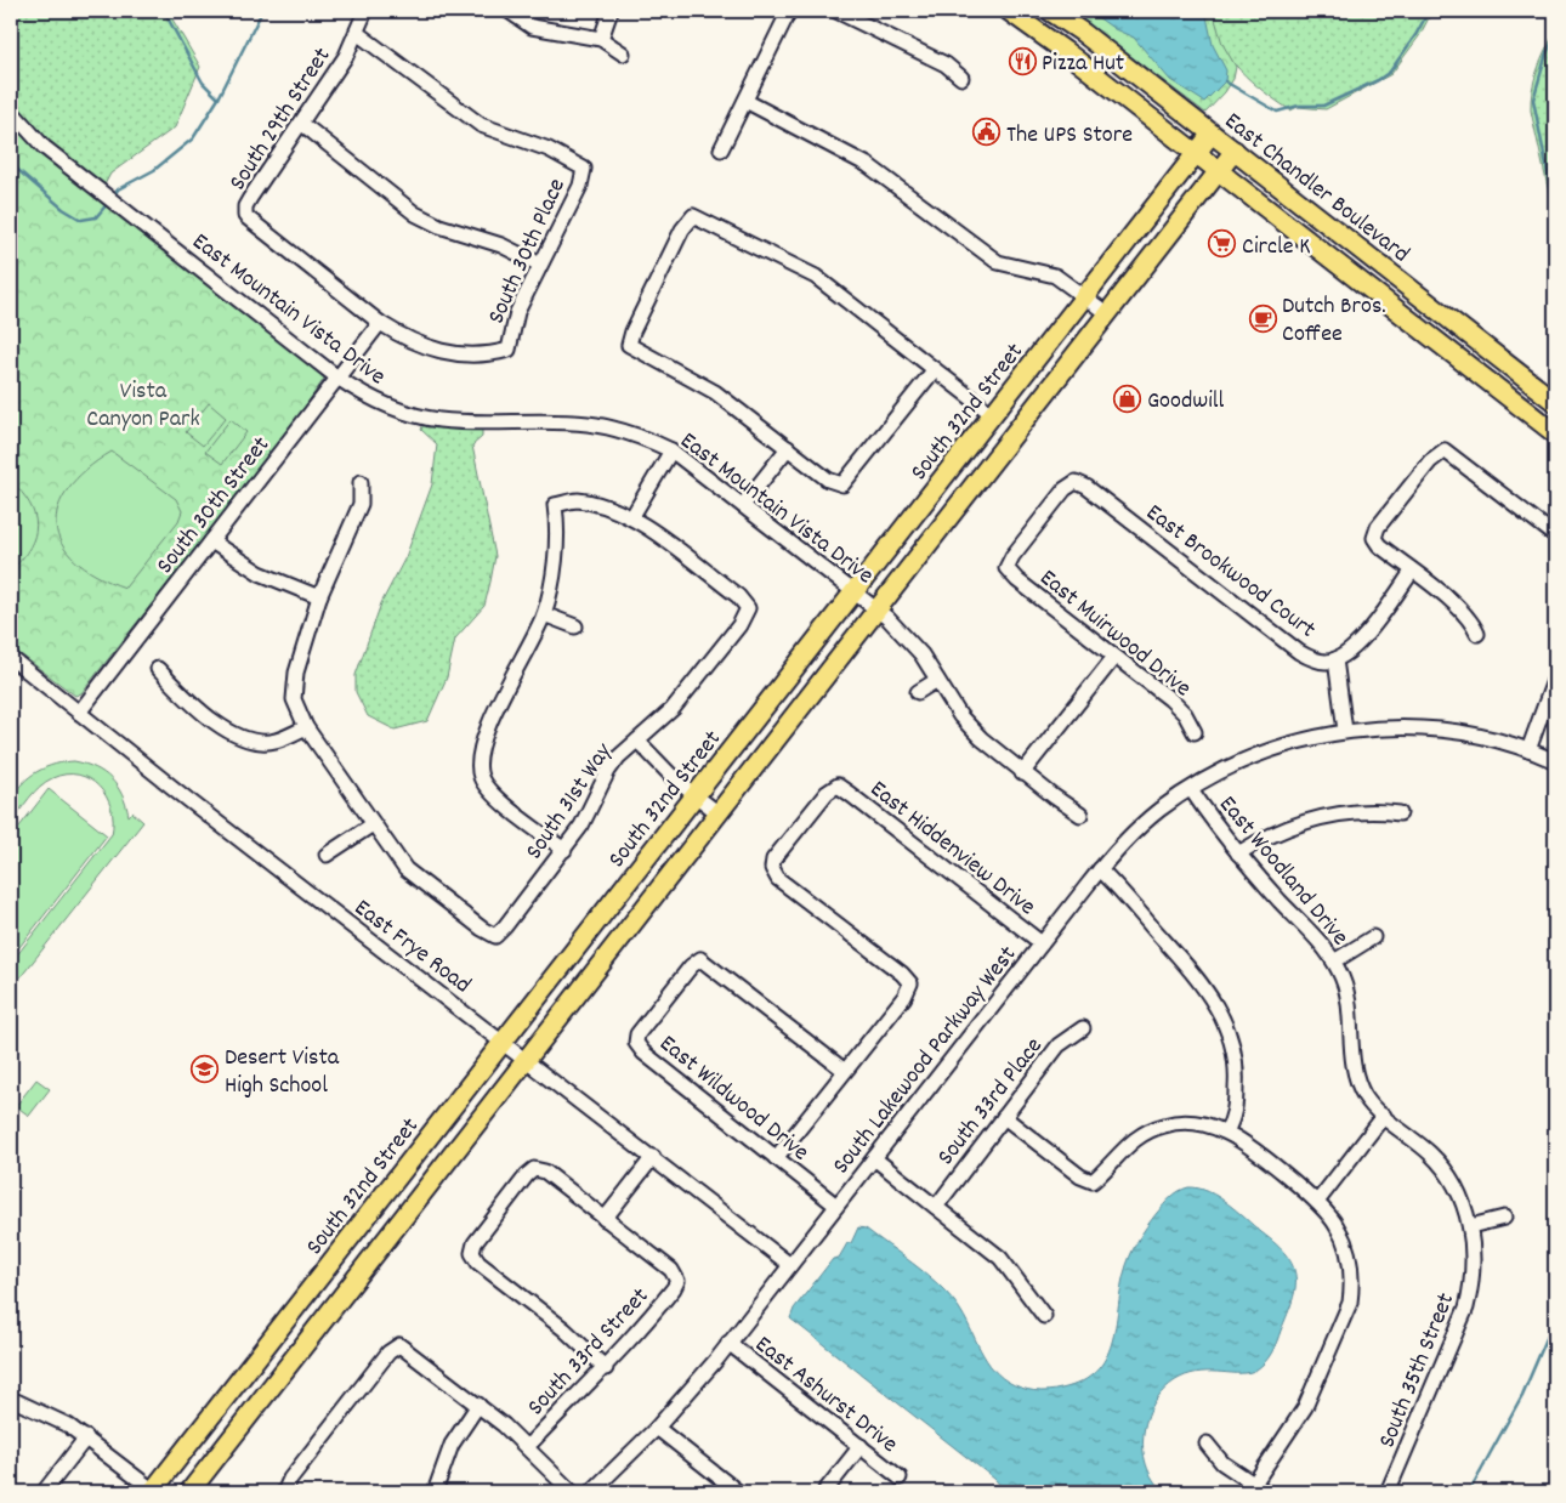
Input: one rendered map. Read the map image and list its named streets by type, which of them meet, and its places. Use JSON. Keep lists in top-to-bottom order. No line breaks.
{"streets":{"main road":["East Chandler Boulevard","South 32nd Street"],"street":["South 29th Street","South 30th Place","East Mountain Vista Drive","South 30th Street","East Brookwood Court","East Muirwood Drive","South 31st Way","East Hiddenview Drive","East Woodland Drive","East Frye Road","South Lakewood Parkway West","East Wildwood Drive","South 33rd Place","South 33rd Street","South 35th Street","East Ashurst Drive"]},"crossings":[["South 29th Street","South 30th Place"],["South 29th Street","South 30th Street"],["East Chandler Boulevard","South 32nd Street"],["South 30th Place","South 30th Street"],["East Mountain Vista Drive","South 32nd Street"],["East Mountain Vista Drive","South 30th Street"],["South 32nd Street","East Frye Road"],["South 30th Street","East Frye Road"],["East Brookwood Court","East Muirwood Drive"],["East Brookwood Court","South Lakewood Parkway West"],["East Hiddenview Drive","South Lakewood Parkway West"],["East Hiddenview Drive","East Wildwood Drive"],["East Woodland Drive","South Lakewood Parkway West"],["East Woodland Drive","South 35th Street"],["East Frye Road","South Lakewood Parkway West"],["South Lakewood Parkway West","East Wildwood Drive"],["South Lakewood Parkway West","East Ashurst Drive"]],"parks":["Vista Canyon Park"],"places":{"restaurant":["Pizza Hut"],"public building":["The UPS Store"],"supermarket":["Circle K"],"cafe":["Dutch Bros. Coffee"],"shop":["Goodwill"],"school or university":["Desert Vista High School"]}}
